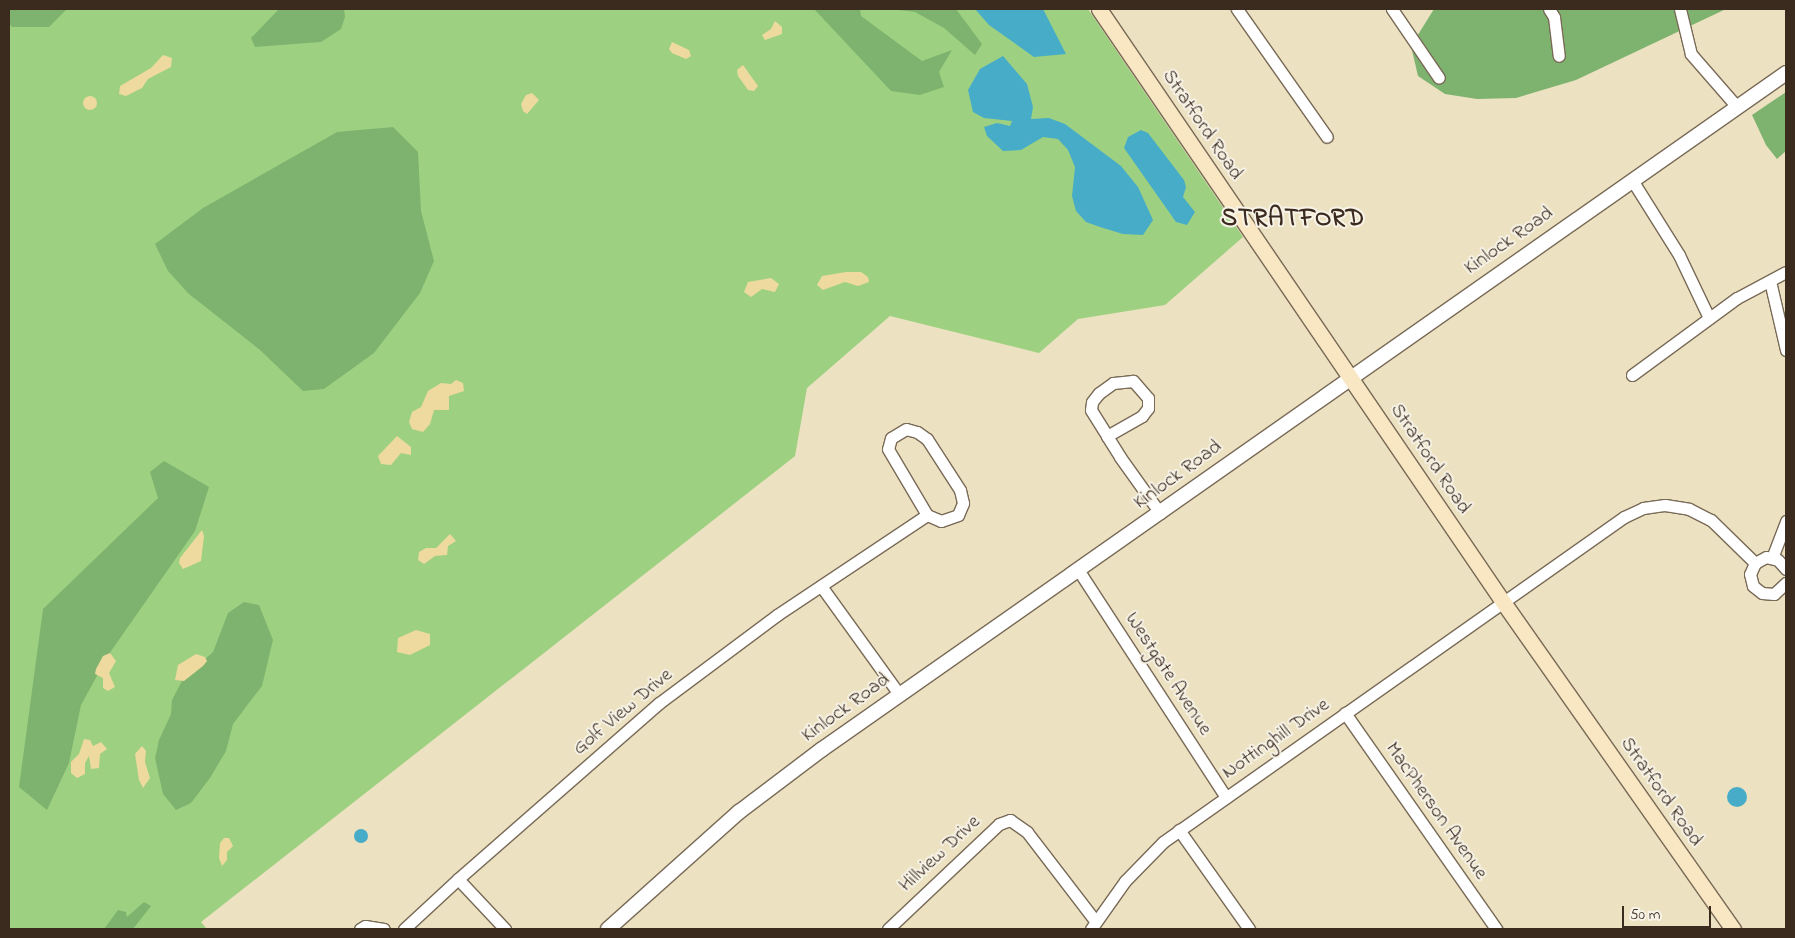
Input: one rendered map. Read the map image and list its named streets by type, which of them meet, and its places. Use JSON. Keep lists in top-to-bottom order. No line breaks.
{"streets":{"main road":["Stratford Road"],"street":["Kinlock Road","Westgate Avenue","Golf View Drive","Nottinghill Drive","MacPherson Avenue","Hillview Drive"]},"crossings":[["Stratford Road","Kinlock Road"],["Stratford Road","Nottinghill Drive"],["Kinlock Road","Westgate Avenue"],["Westgate Avenue","Nottinghill Drive"],["Nottinghill Drive","MacPherson Avenue"],["Nottinghill Drive","Hillview Drive"]],"districts":["STRATFORD"],"scale_bar":"50 m"}
